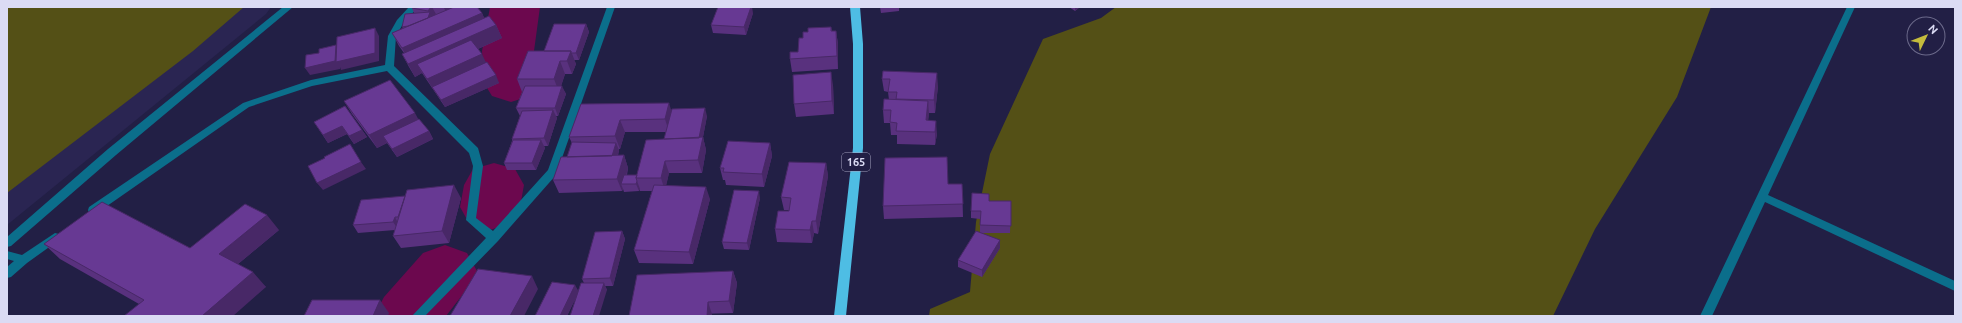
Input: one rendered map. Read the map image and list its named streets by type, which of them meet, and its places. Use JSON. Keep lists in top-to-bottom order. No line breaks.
{"streets":{"highway":["165"]},"north":"top right"}
